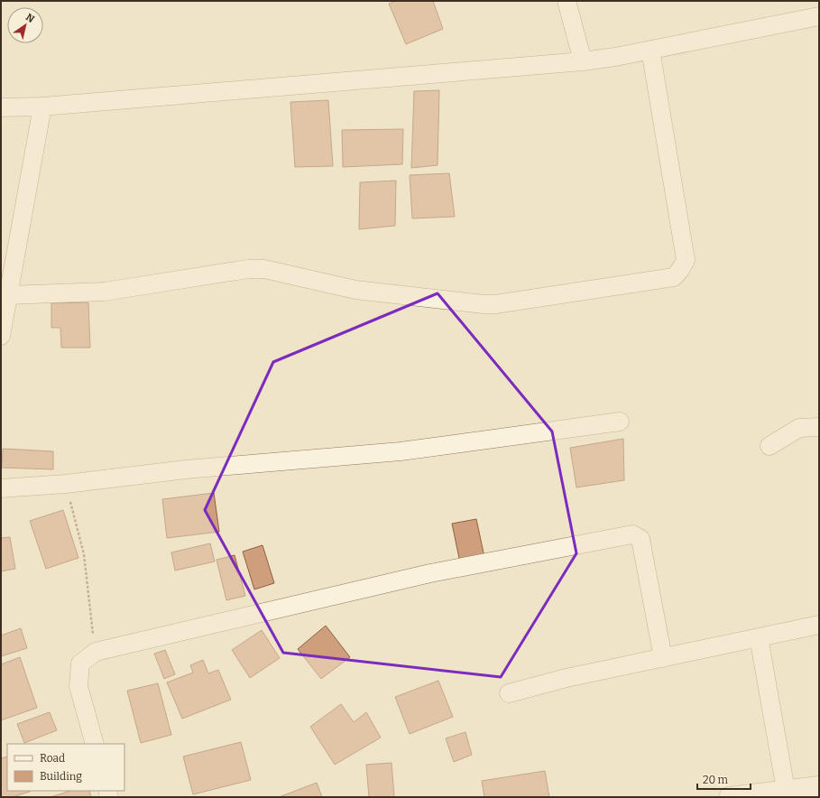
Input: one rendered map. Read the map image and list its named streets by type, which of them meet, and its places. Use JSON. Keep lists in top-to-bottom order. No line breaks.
{"legend":["Road","Building"],"scale_bar":"20 m","north":"top right"}
